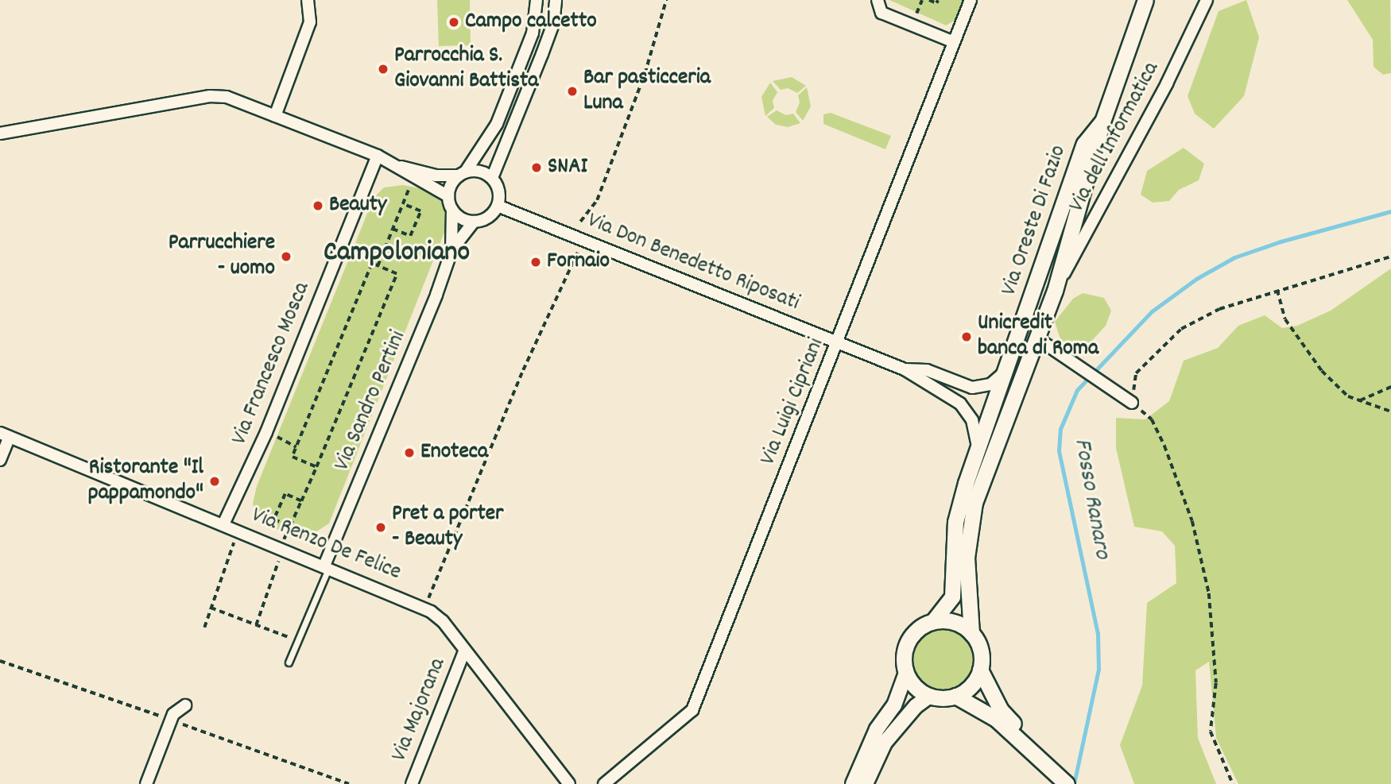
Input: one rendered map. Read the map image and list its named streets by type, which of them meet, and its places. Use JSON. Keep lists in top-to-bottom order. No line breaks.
{"streets":{"main road":["Via Oreste Di Fazio"],"street":["Via dell'Informatica","Via Don Benedetto Riposati","Via Francesco Mosca","Via Sandro Pertini","Via Luigi Cipriani","Via Renzo De Felice","Via Majorana"]},"crossings":[["Via dell'Informatica","Via Oreste Di Fazio"],["Via Don Benedetto Riposati","Via Sandro Pertini"],["Via Don Benedetto Riposati","Via Luigi Cipriani"],["Via Francesco Mosca","Via Renzo De Felice"],["Via Sandro Pertini","Via Renzo De Felice"],["Via Renzo De Felice","Via Majorana"]],"districts":["Campoloniano"],"water":["Fosso Ranaro"],"places":["Campo calcetto","Parrocchia S. Giovanni Battista","Bar pasticceria Luna","SNAI","Beauty","Parrucchiere - uomo","Fornaio","Unicredit banca di Roma","Enoteca","Ristorante \"Il pappamondo\"","Pret a porter - Beauty"]}
